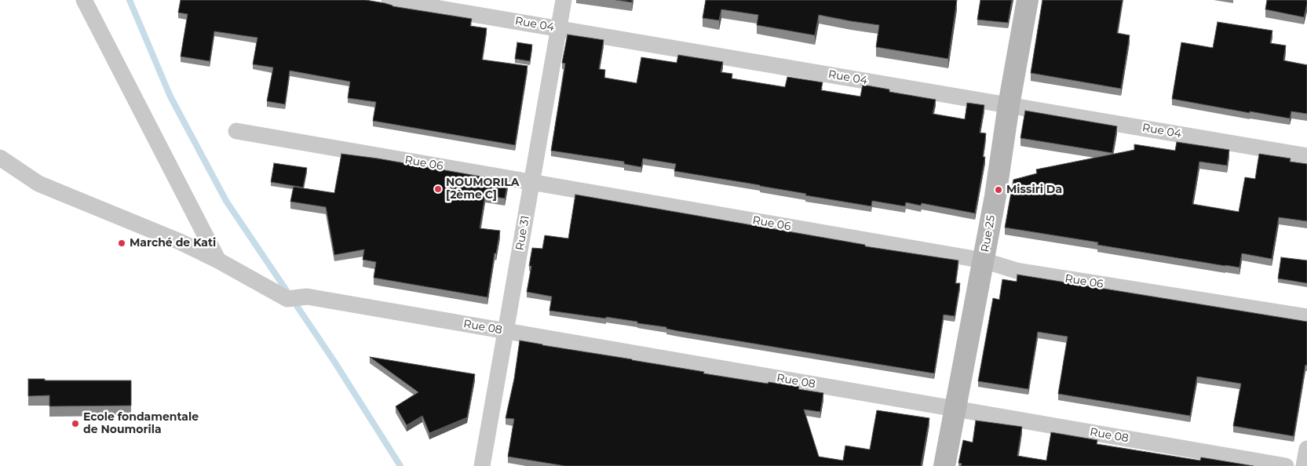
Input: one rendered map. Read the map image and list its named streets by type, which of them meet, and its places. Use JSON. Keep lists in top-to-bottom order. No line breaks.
{"streets":{"street":["Rue 04","Rue 06","Rue 31","Rue 25","Rue 08"]},"crossings":[["Rue 04","Rue 31"],["Rue 04","Rue 25"],["Rue 06","Rue 31"],["Rue 06","Rue 25"],["Rue 31","Rue 08"],["Rue 25","Rue 08"]],"places":["NOUMORILA [2ème C]","Missiri Da","Marché de Kati","Ecole fondamentale de Noumorila"]}
